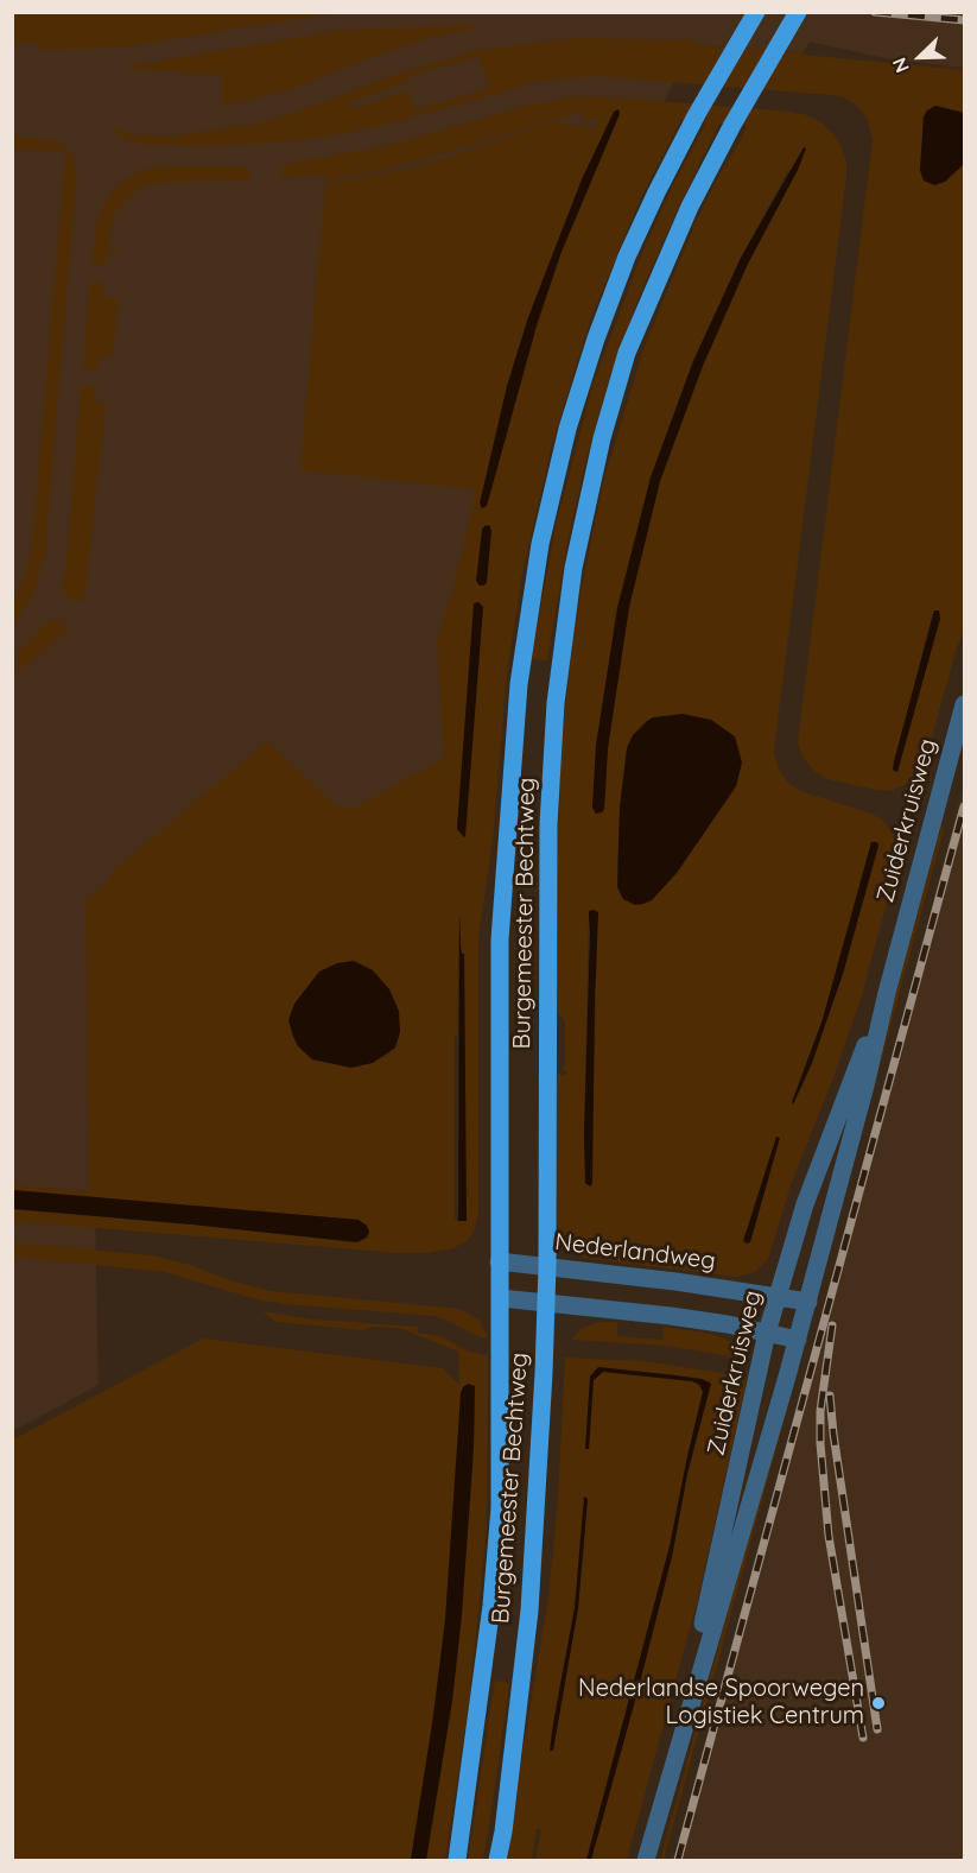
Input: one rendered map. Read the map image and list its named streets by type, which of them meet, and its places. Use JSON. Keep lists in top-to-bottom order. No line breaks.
{"streets":{"main road":["Burgemeester Bechtweg"],"street":["Zuiderkruisweg","Nederlandweg"]},"crossings":[["Zuiderkruisweg","Nederlandweg"],["Burgemeester Bechtweg","Nederlandweg"]],"places":["Nederlandse Spoorwegen Logistiek Centrum"],"north":"bottom left"}
